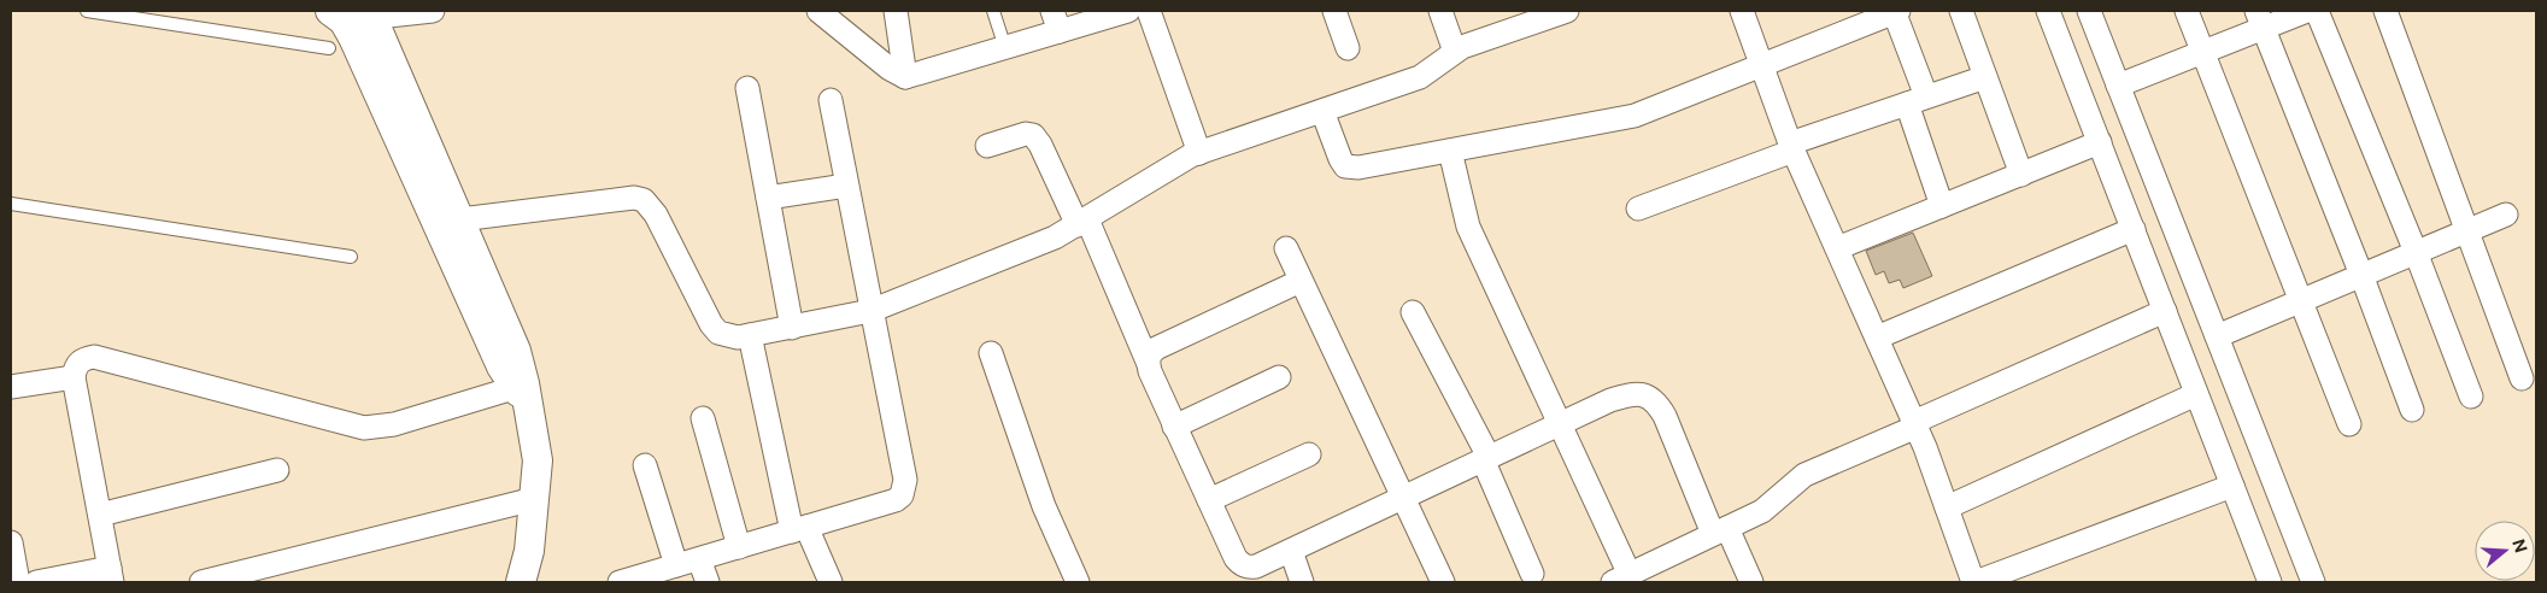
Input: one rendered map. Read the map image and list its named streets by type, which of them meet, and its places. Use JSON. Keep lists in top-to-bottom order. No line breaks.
{"north":"right"}
